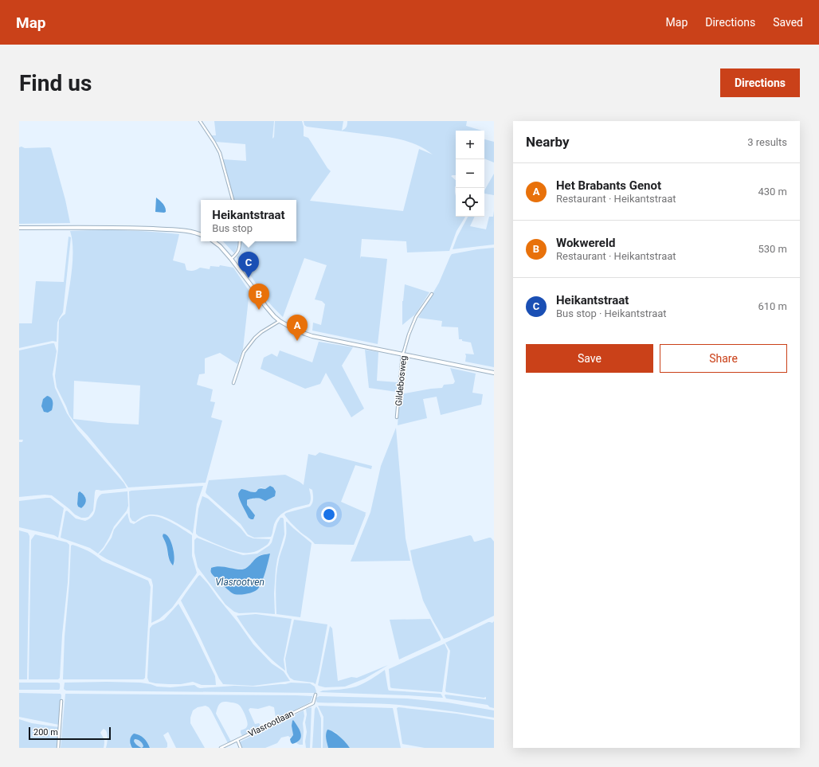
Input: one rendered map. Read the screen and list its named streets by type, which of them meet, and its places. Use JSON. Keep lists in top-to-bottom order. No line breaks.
{"streets":{"street":["Gildebosweg","Vlasrootlaan"]},"water":["Vlasrootven"],"scale_bar":"200 m","page":{"header":"Map","nav":["Map","Directions","Saved"],"buttons":["Directions",["Save","Share"]],"title":"Find us","heading":["Nearby","3 results"],"map_buttons":["+","−"],"list":[{"mark":"A","name":"Het Brabants Genot","note":"Restaurant · Heikantstraat","value":"430 m"},{"mark":"B","name":"Wokwereld","note":"Restaurant · Heikantstraat","value":"530 m"},{"mark":"C","name":"Heikantstraat","note":"Bus stop · Heikantstraat","value":"610 m"}],"popup":["Heikantstraat","Bus stop"],"pins":["C","B","A"],"scale":"200 m"}}
